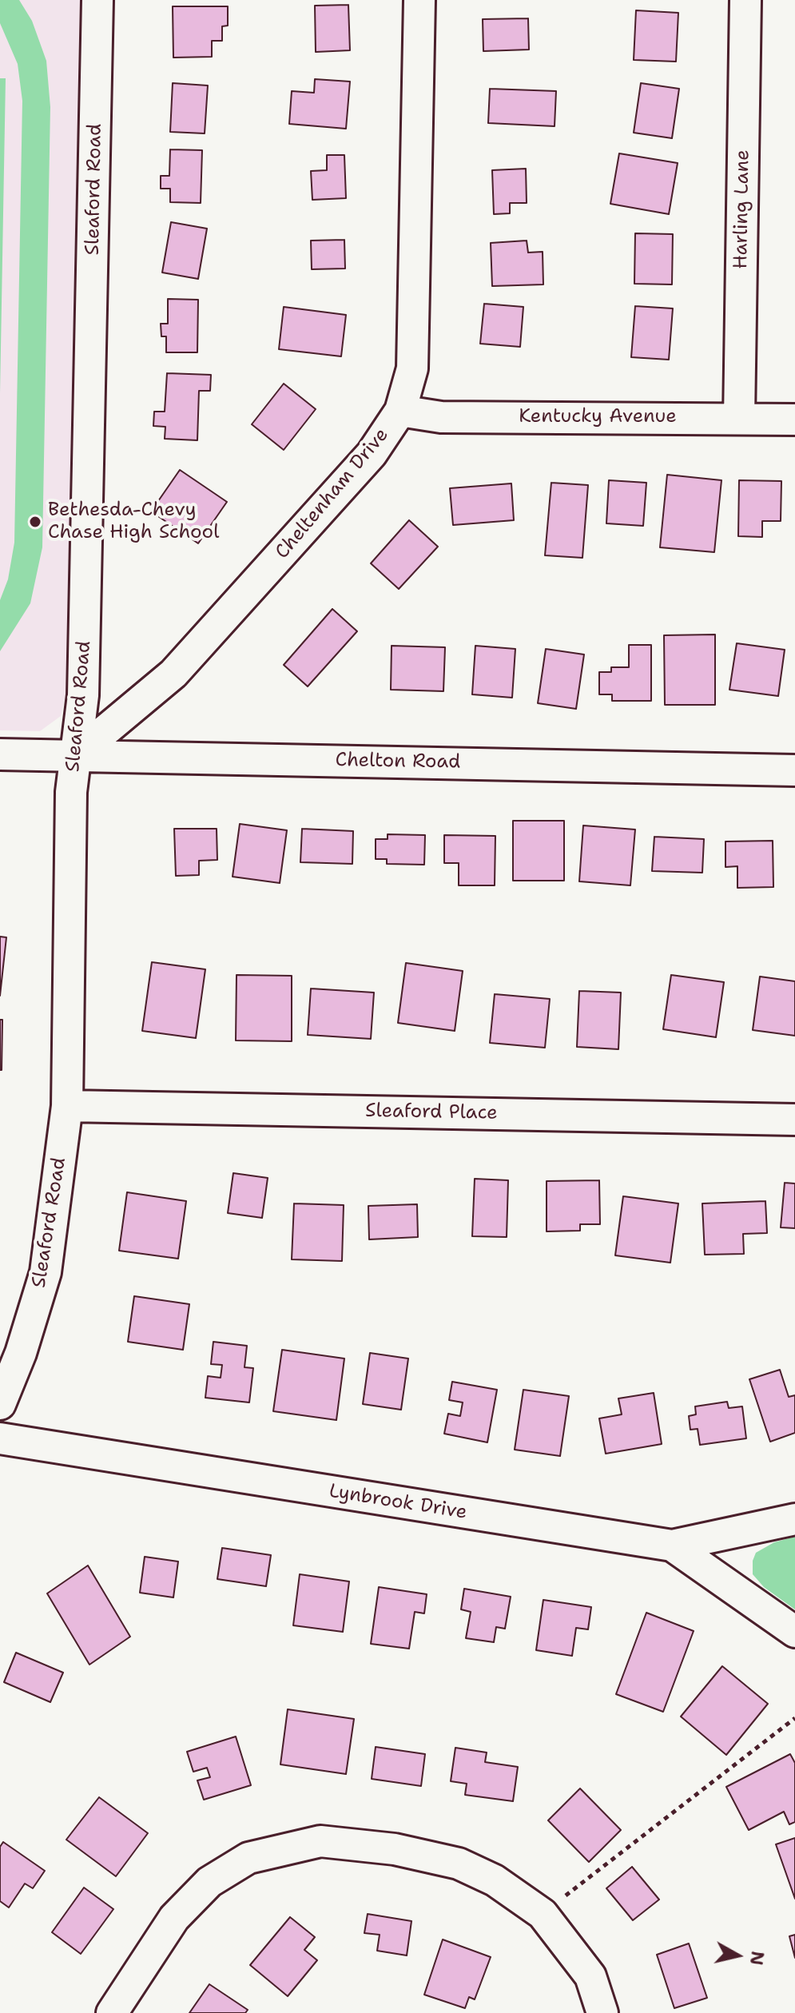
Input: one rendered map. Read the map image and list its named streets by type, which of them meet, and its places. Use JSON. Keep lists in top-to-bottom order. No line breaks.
{"streets":{"street":["Sleaford Road","Harling Lane","Kentucky Avenue","Cheltenham Drive","Chelton Road","Sleaford Place","Lynbrook Drive"]},"crossings":[["Sleaford Road","Cheltenham Drive"],["Sleaford Road","Chelton Road"],["Sleaford Road","Sleaford Place"],["Harling Lane","Kentucky Avenue"],["Kentucky Avenue","Cheltenham Drive"],["Cheltenham Drive","Chelton Road"]],"places":["Bethesda-Chevy Chase High School"],"north":"right"}
